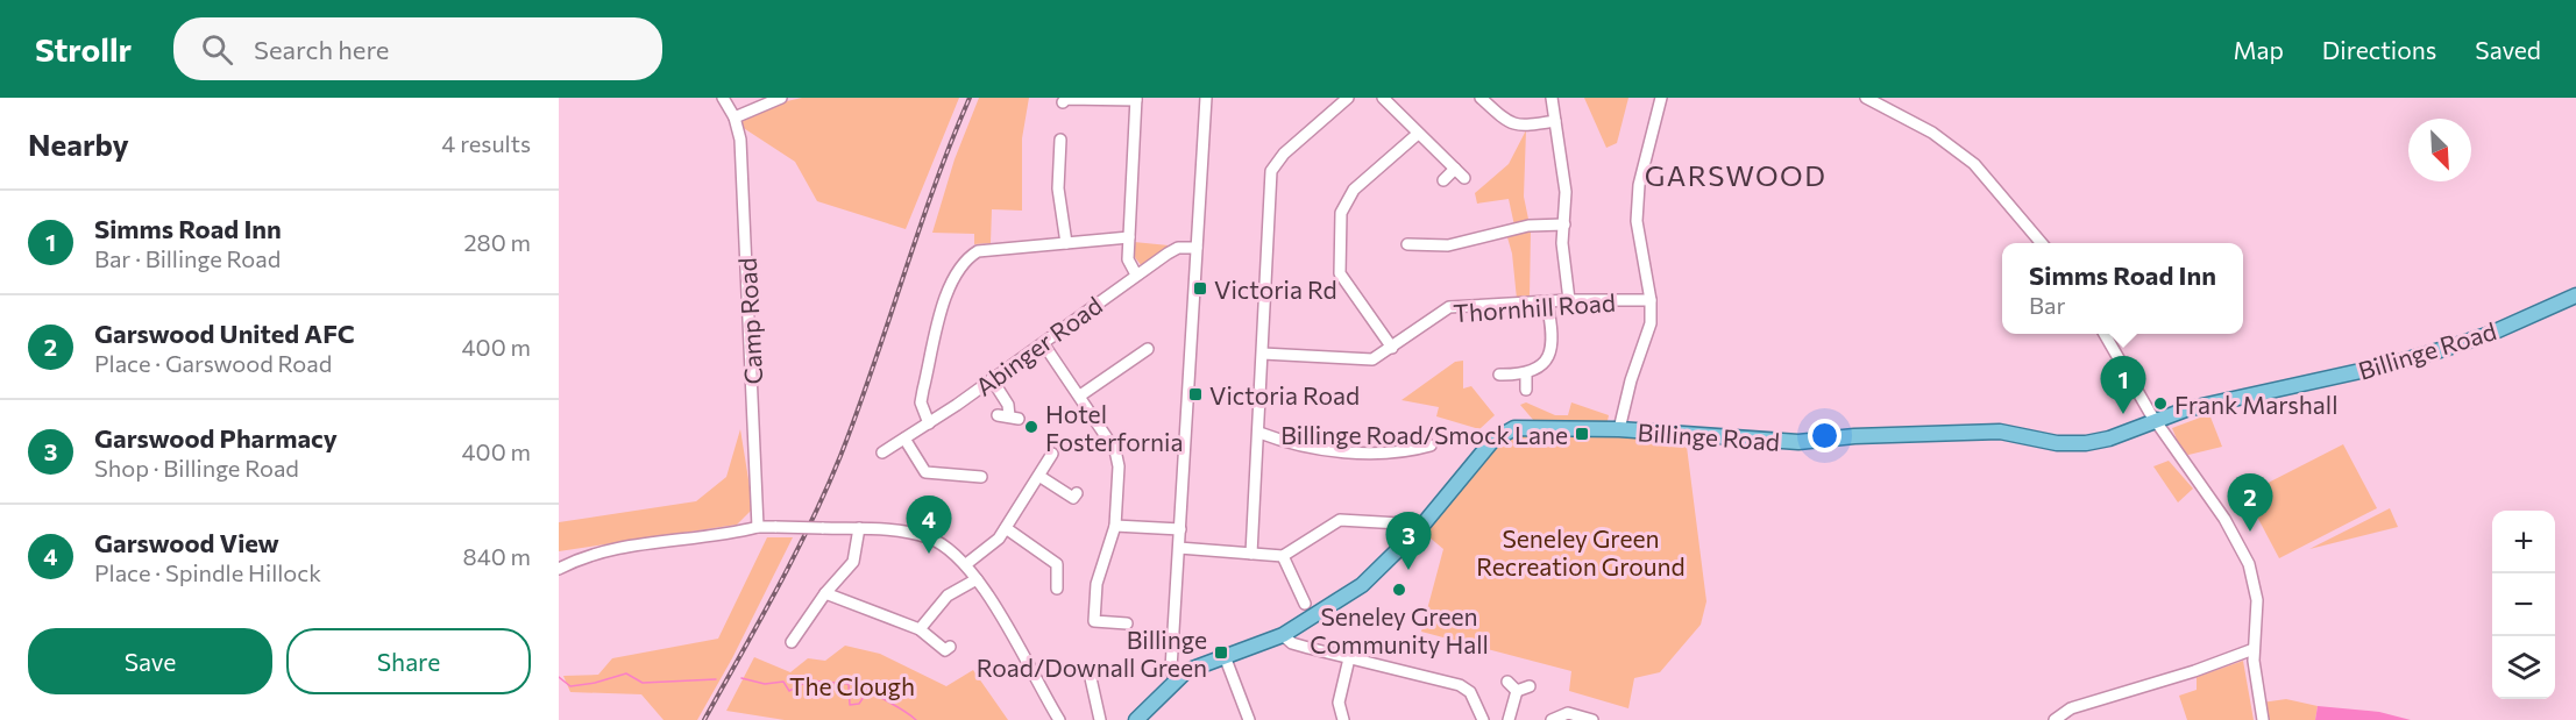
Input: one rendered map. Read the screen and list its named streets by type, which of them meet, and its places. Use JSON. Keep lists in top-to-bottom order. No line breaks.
{"streets":{"main road":["Billinge Road"],"street":["Thornhill Road","Camp Road","Abinger Road"]},"districts":["GARSWOOD"],"parks":["Seneley Green Recreation Ground","The Clough"],"places":{"transit":["Victoria Rd","Victoria Road","Billinge Road/Smock Lane","Billinge Road/Downall Green"],"other":["Frank Marshall","Hotel Fosterfornia","Seneley Green Community Hall"]},"north":"bottom right","page":{"header":"Strollr","search":"Search here","nav":["Map","Directions","Saved"],"heading":["Nearby","4 results"],"list":[{"mark":"1","name":"Simms Road Inn","note":"Bar · Billinge Road","value":"280 m"},{"mark":"2","name":"Garswood United AFC","note":"Place · Garswood Road","value":"400 m"},{"mark":"3","name":"Garswood Pharmacy","note":"Shop · Billinge Road","value":"400 m"},{"mark":"4","name":"Garswood View","note":"Place · Spindle Hillock","value":"840 m"}],"popup":["Simms Road Inn","Bar"],"pins":["1","2","4","3"],"map_buttons":["+","−"],"buttons":["Save","Share"]}}
